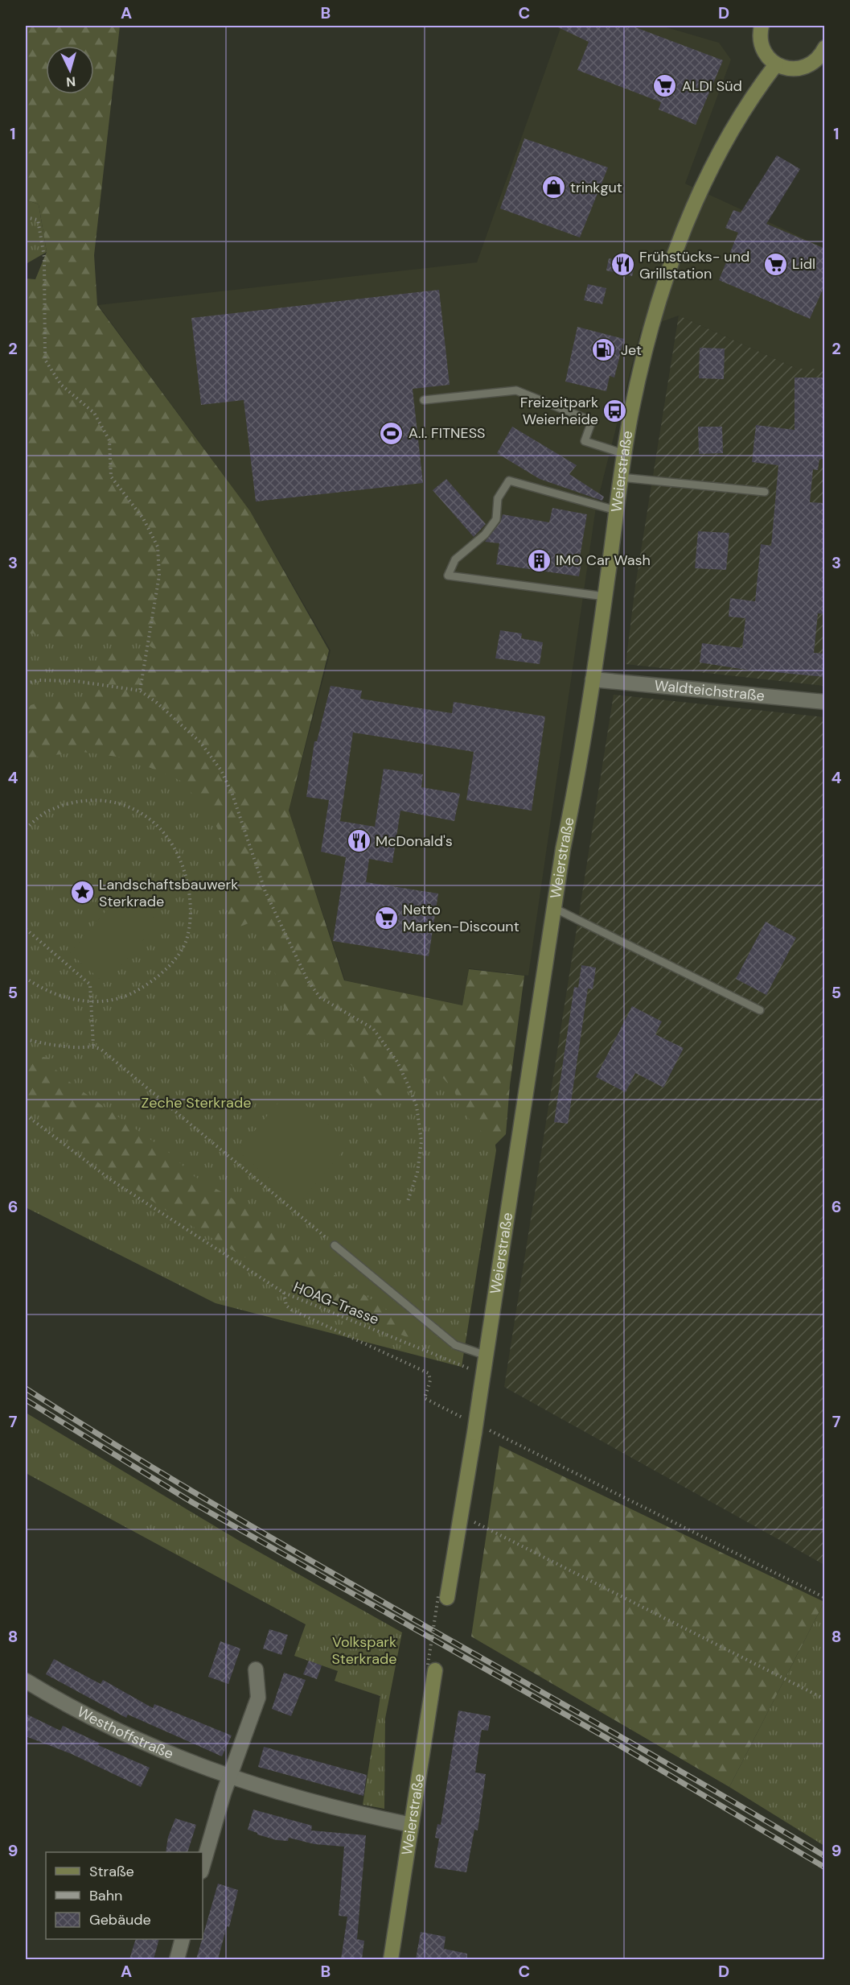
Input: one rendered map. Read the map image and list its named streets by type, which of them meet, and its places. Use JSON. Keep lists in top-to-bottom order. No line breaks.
{"streets":{"main road":["Weierstraße"],"street":["Waldteichstraße","Westhoffstraße"],"path":["HOAG-Trasse"]},"crossings":[["Weierstraße","Waldteichstraße"],["Weierstraße","HOAG-Trasse"],["Weierstraße","Westhoffstraße"]],"parks":["Zeche Sterkrade","Volkspark Sterkrade"],"places":{"supermarket":["ALDI Süd","Lidl","Netto Marken-Discount"],"shop":["trinkgut"],"restaurant":["Frühstücks- und Grillstation","McDonald's"],"fuel station":["Jet"],"bus stop":["Freizeitpark Weierheide"],"sports":["A.I. FITNESS"],"building":["IMO Car Wash"],"place":["Landschaftsbauwerk Sterkrade"]},"legend":["Straße","Bahn","Gebäude"],"north":"bottom","grid":{"columns":["A","B","C","D"],"rows":["1","2","3","4","5","6","7","8","9"]}}
